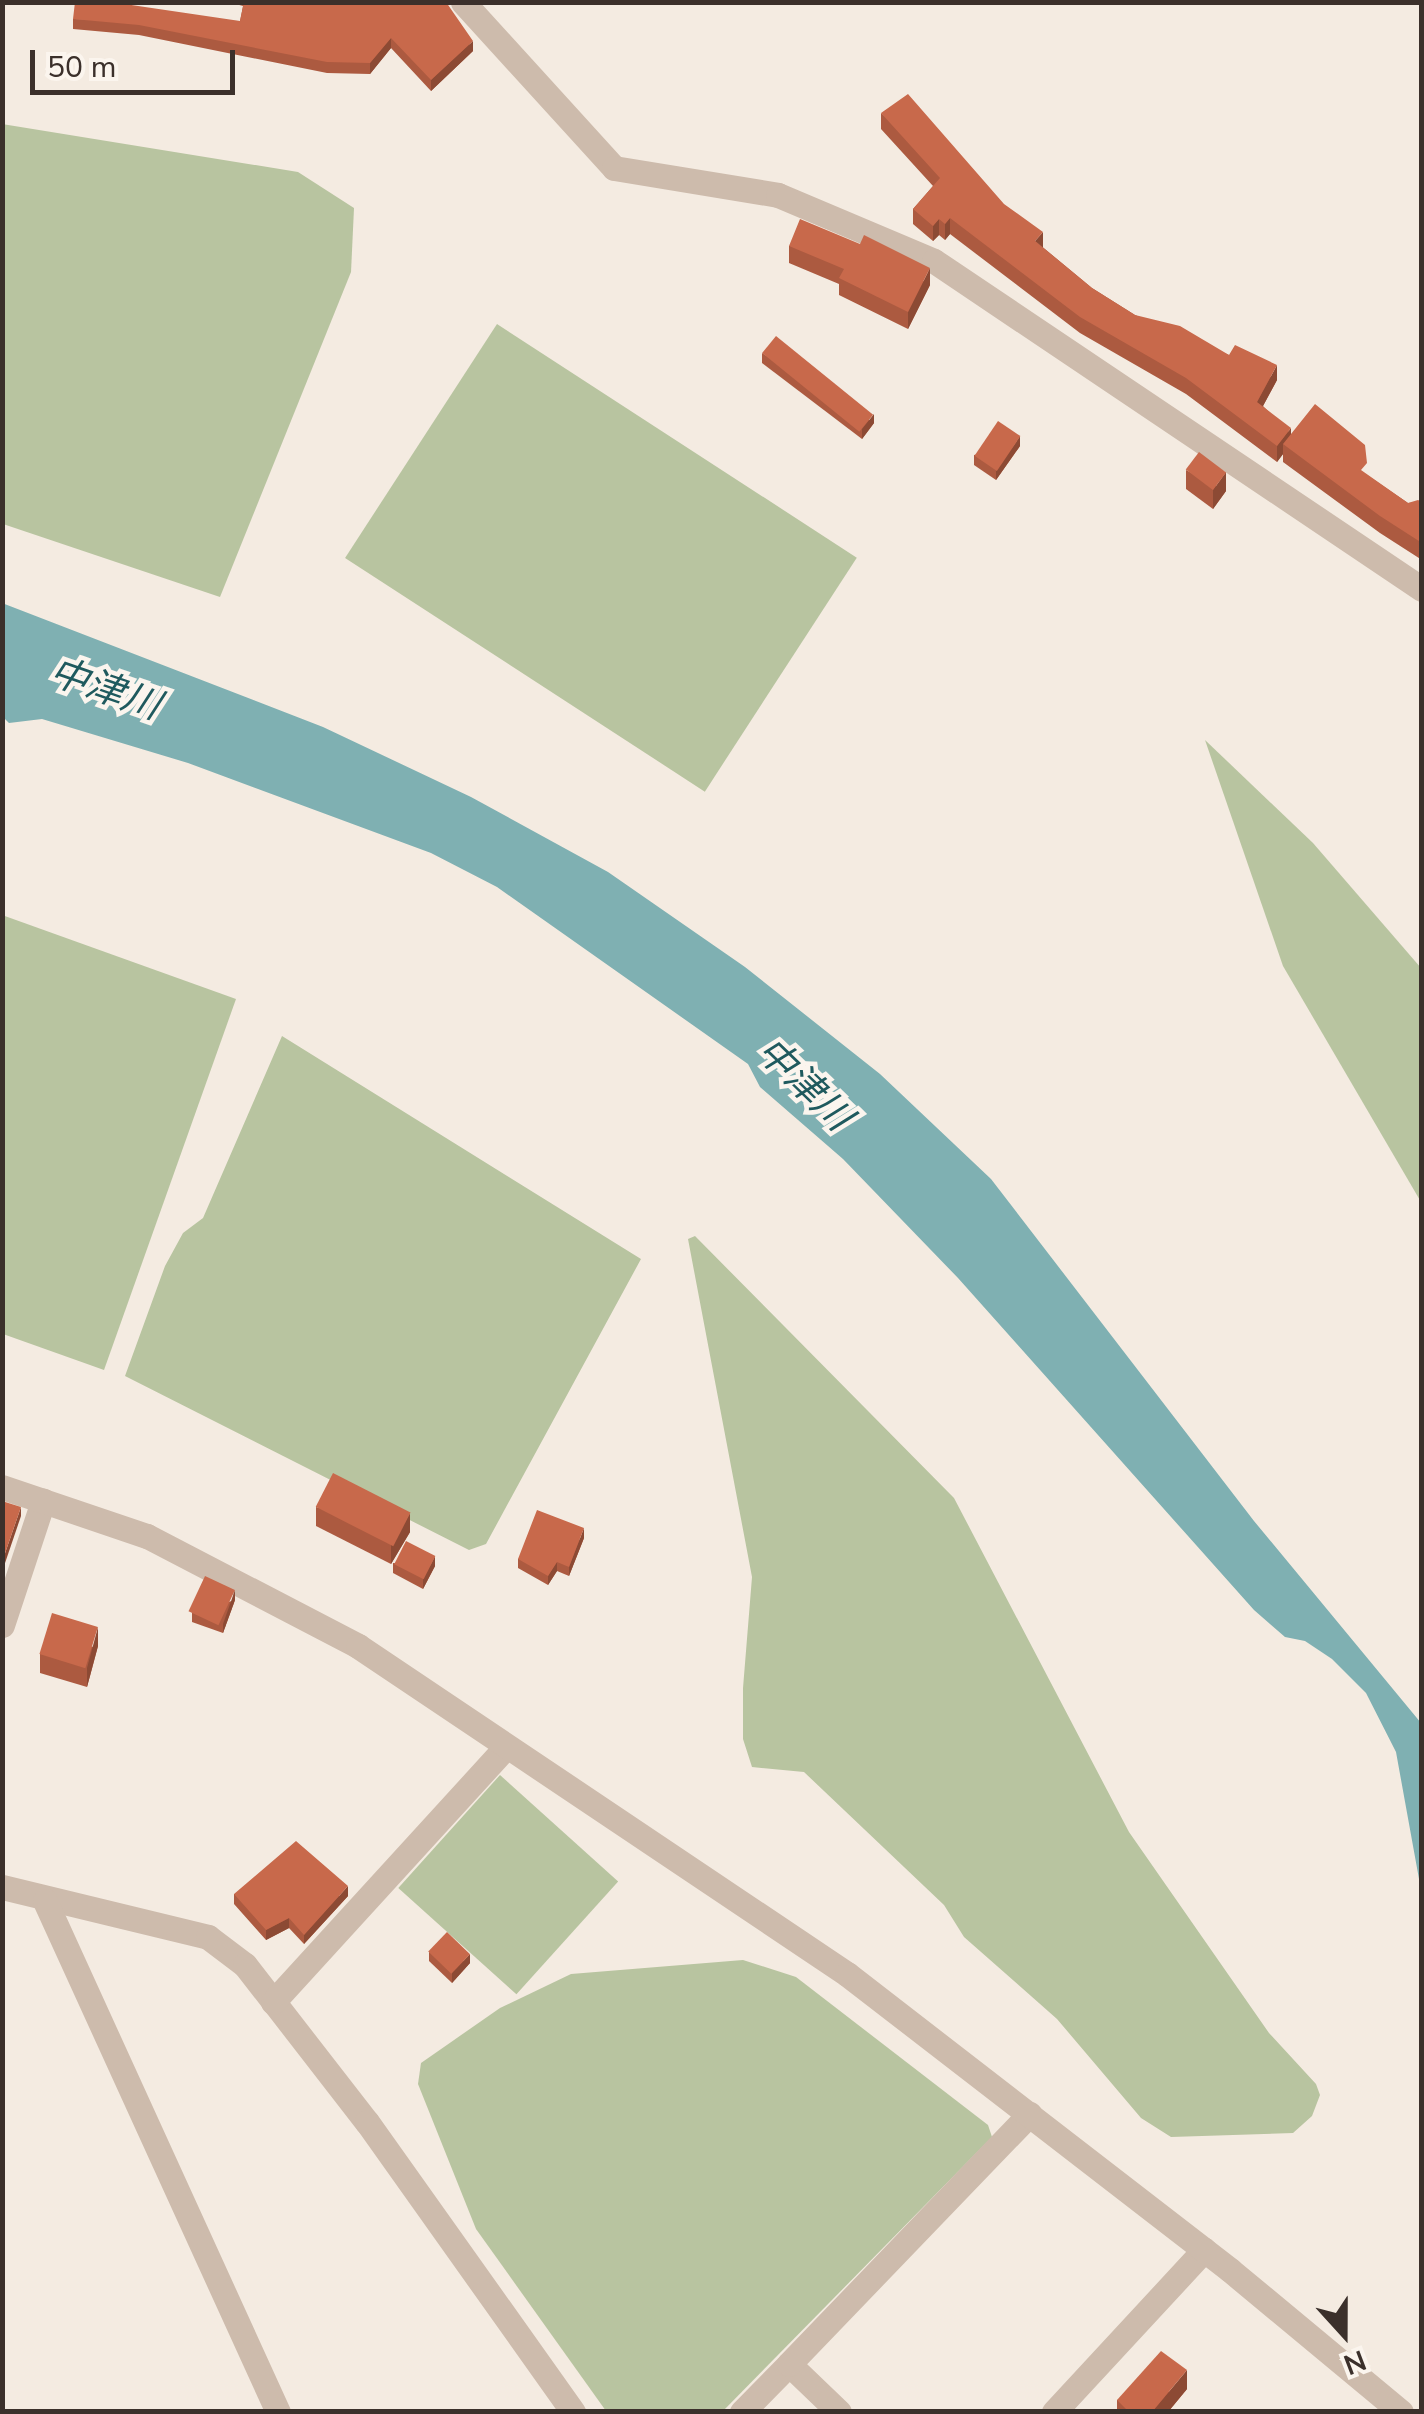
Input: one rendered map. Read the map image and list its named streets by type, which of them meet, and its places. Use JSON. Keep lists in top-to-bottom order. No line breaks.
{"water":["中津川"],"scale_bar":"50 m","north":"bottom"}
